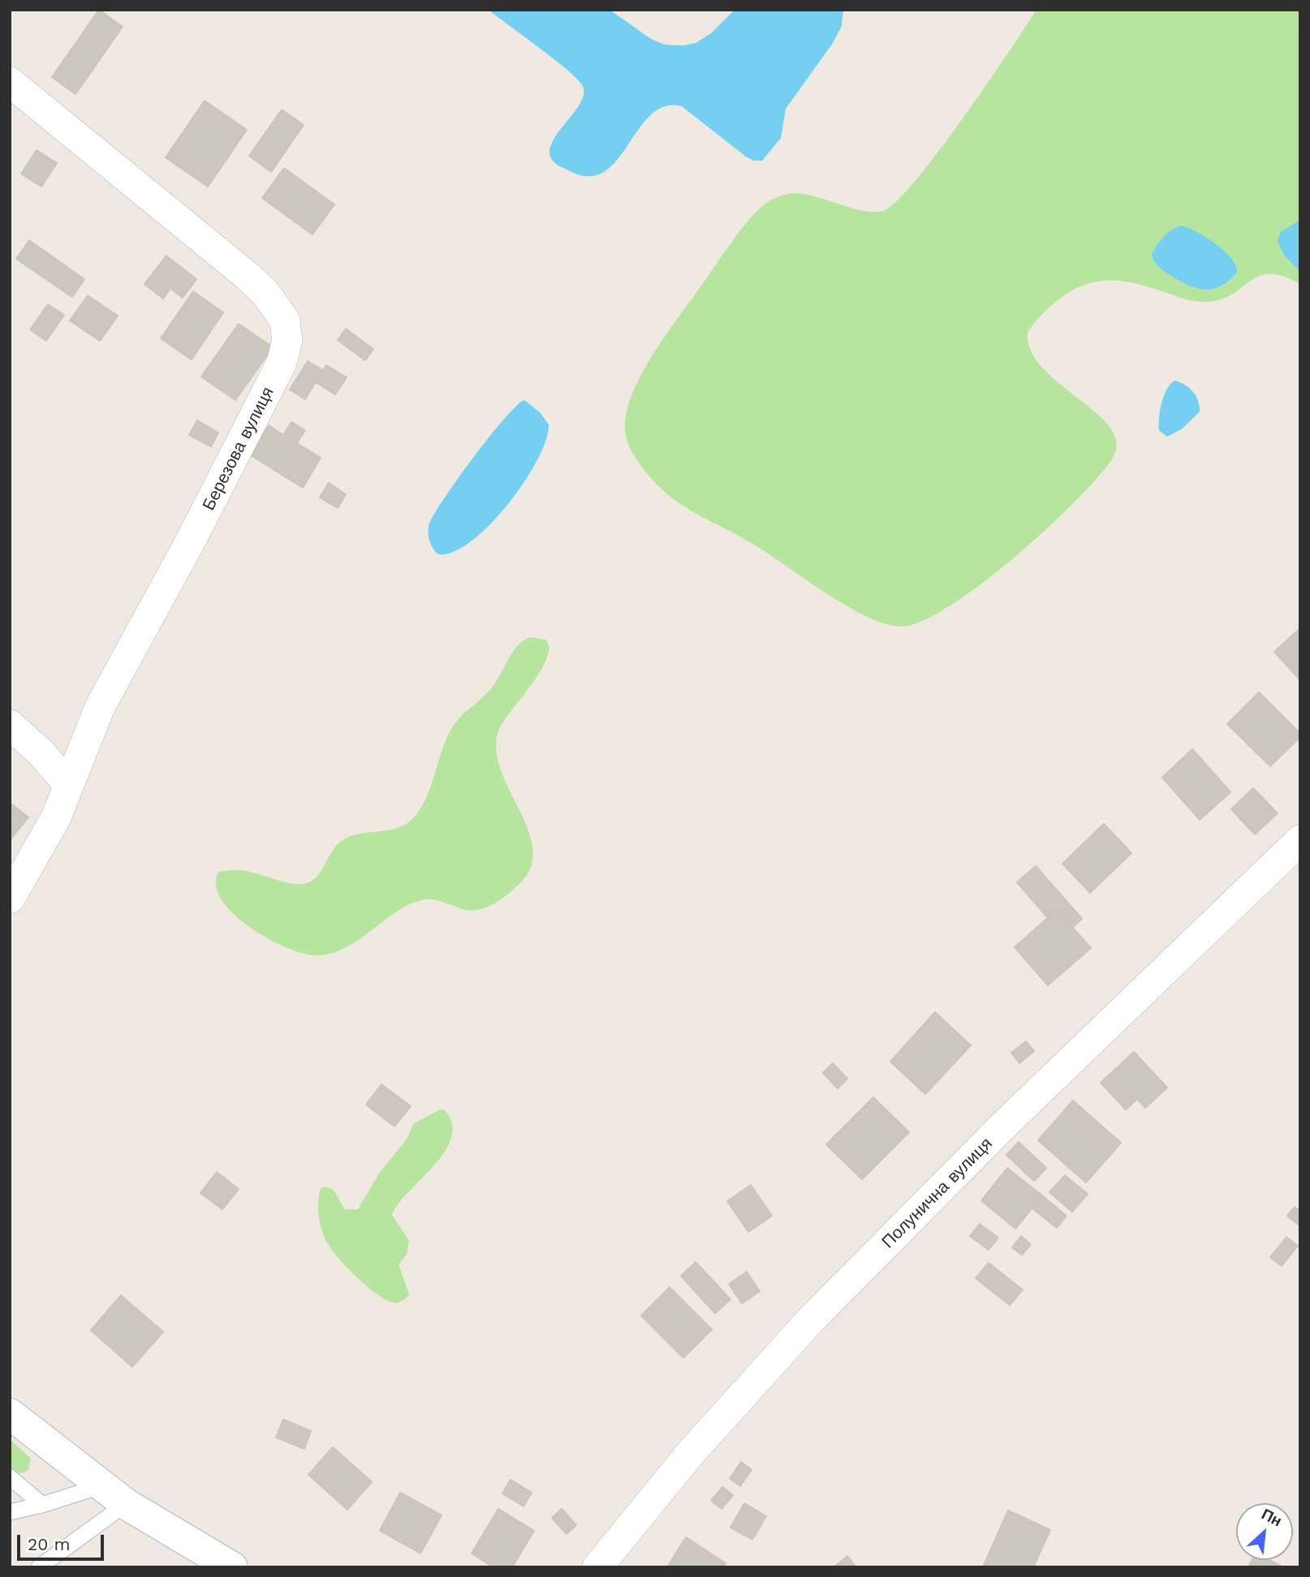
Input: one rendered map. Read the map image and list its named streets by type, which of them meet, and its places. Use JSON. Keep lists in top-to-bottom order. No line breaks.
{"streets":{"street":["Березова вулиця","Полунична вулиця"]},"scale_bar":"20 m","north":"top right"}
